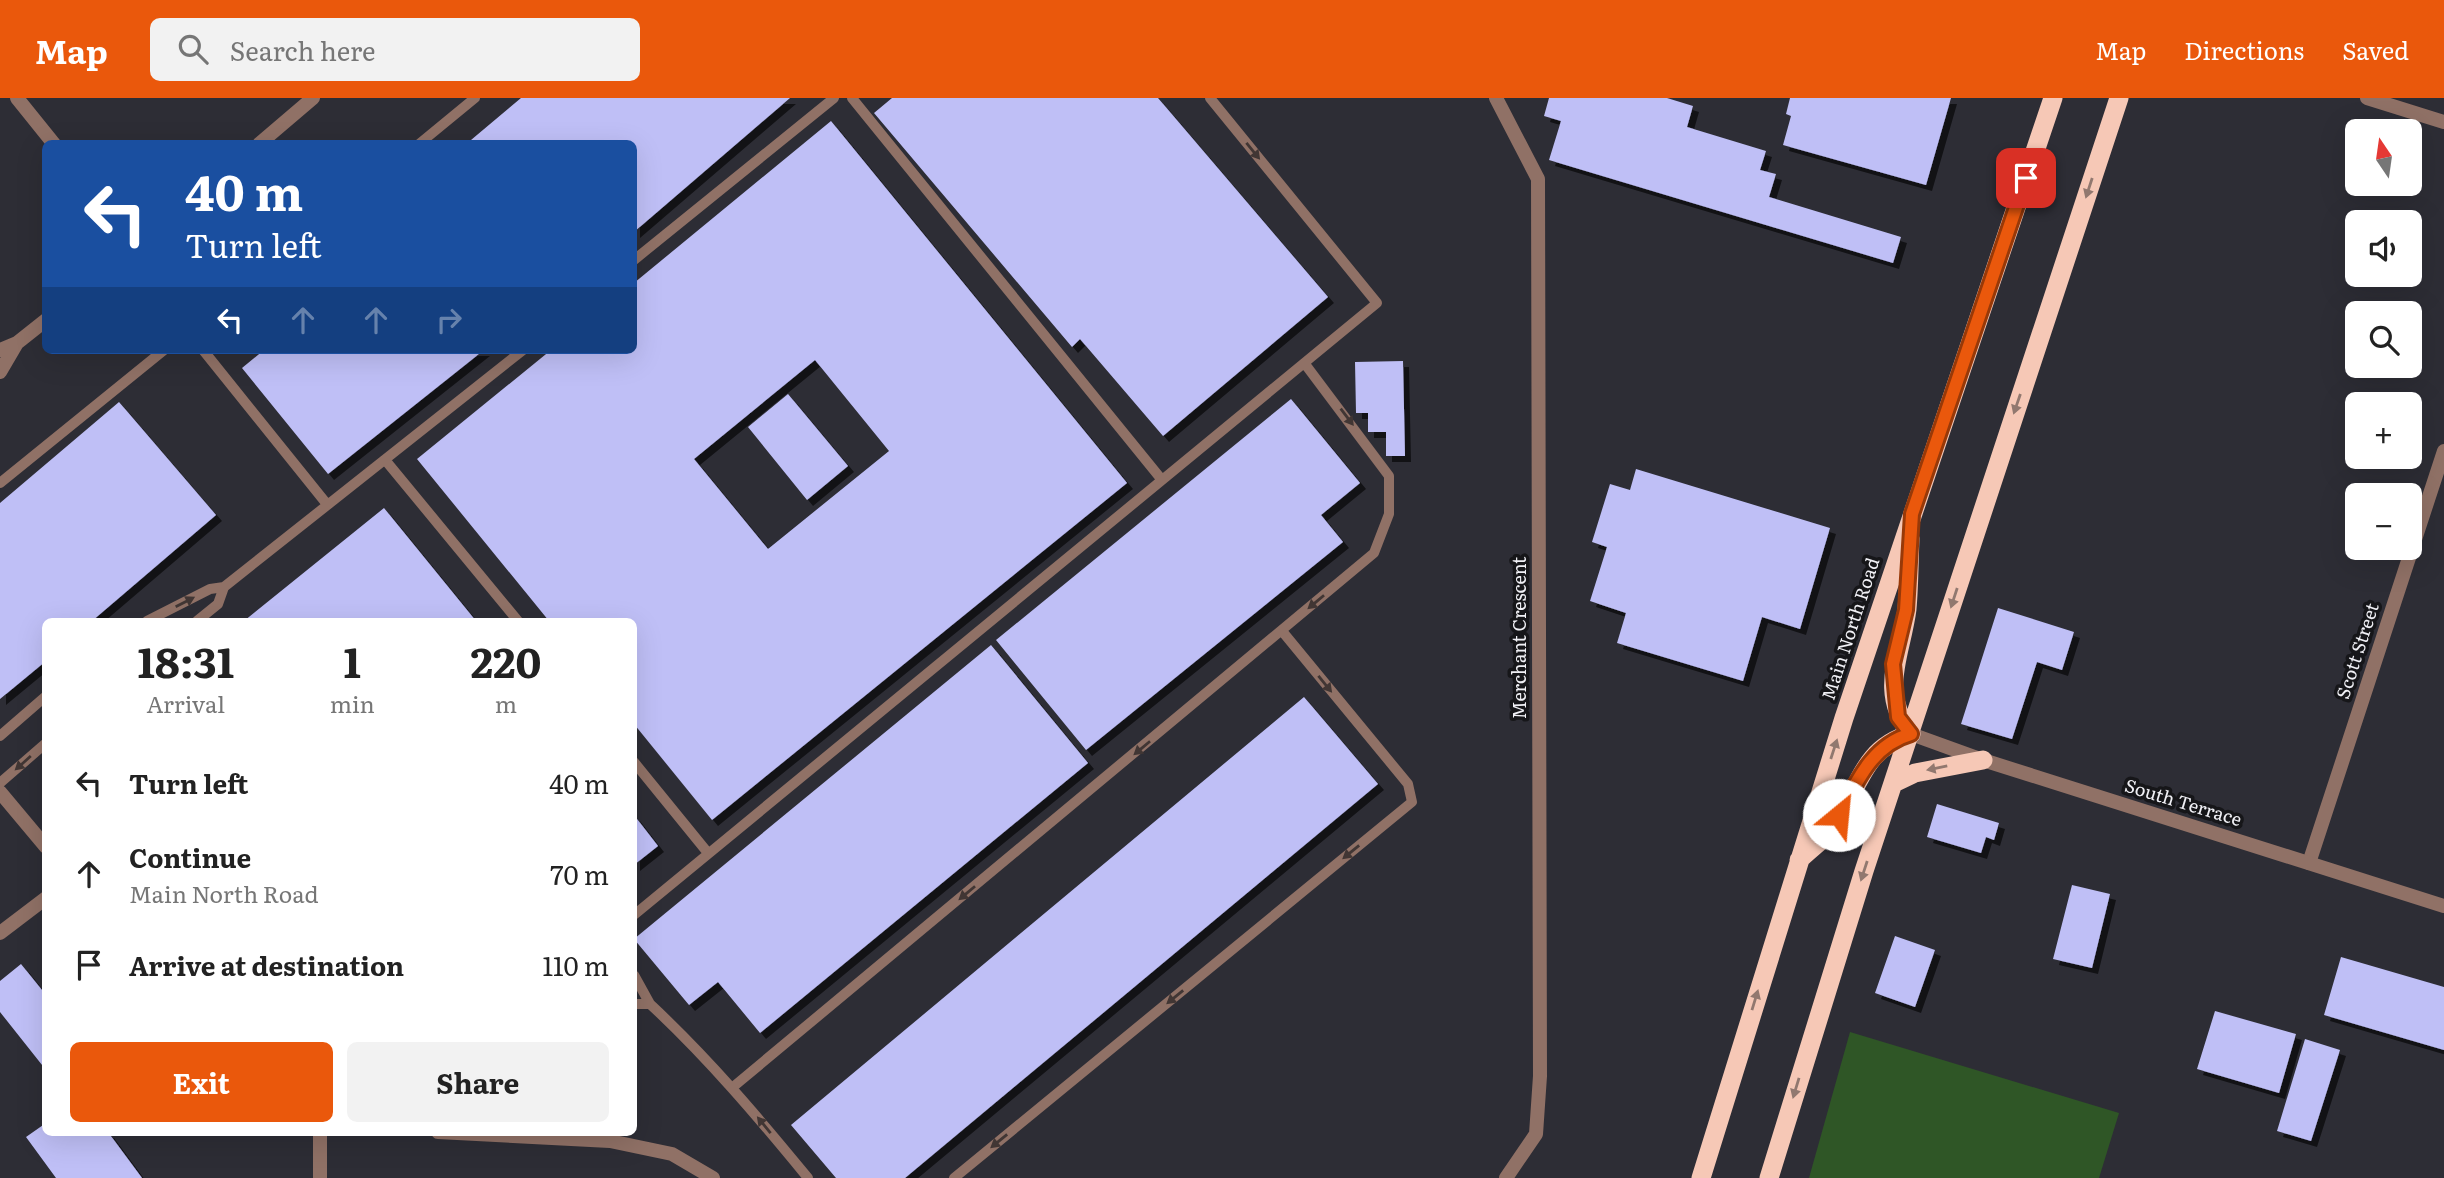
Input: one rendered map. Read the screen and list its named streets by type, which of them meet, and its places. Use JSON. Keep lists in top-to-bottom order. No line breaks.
{"streets":{"highway":["Main North Road"],"street":["Merchant Crescent","Scott Street","South Terrace"]},"crossings":[["Scott Street","South Terrace"]],"north":"top","page":{"header":"Map","search":"Search here","nav":["Map","Directions","Saved"],"map_buttons":["+","−"],"turn":["40 m","Turn left"],"eta":["18:31","Arrival","1","min","220","m"],"list":[{"name":"Turn left","value":"40 m"},{"name":"Continue","note":"Main North Road","value":"70 m"},{"name":"Arrive at destination","value":"110 m"}],"buttons":["Exit","Share"]}}
